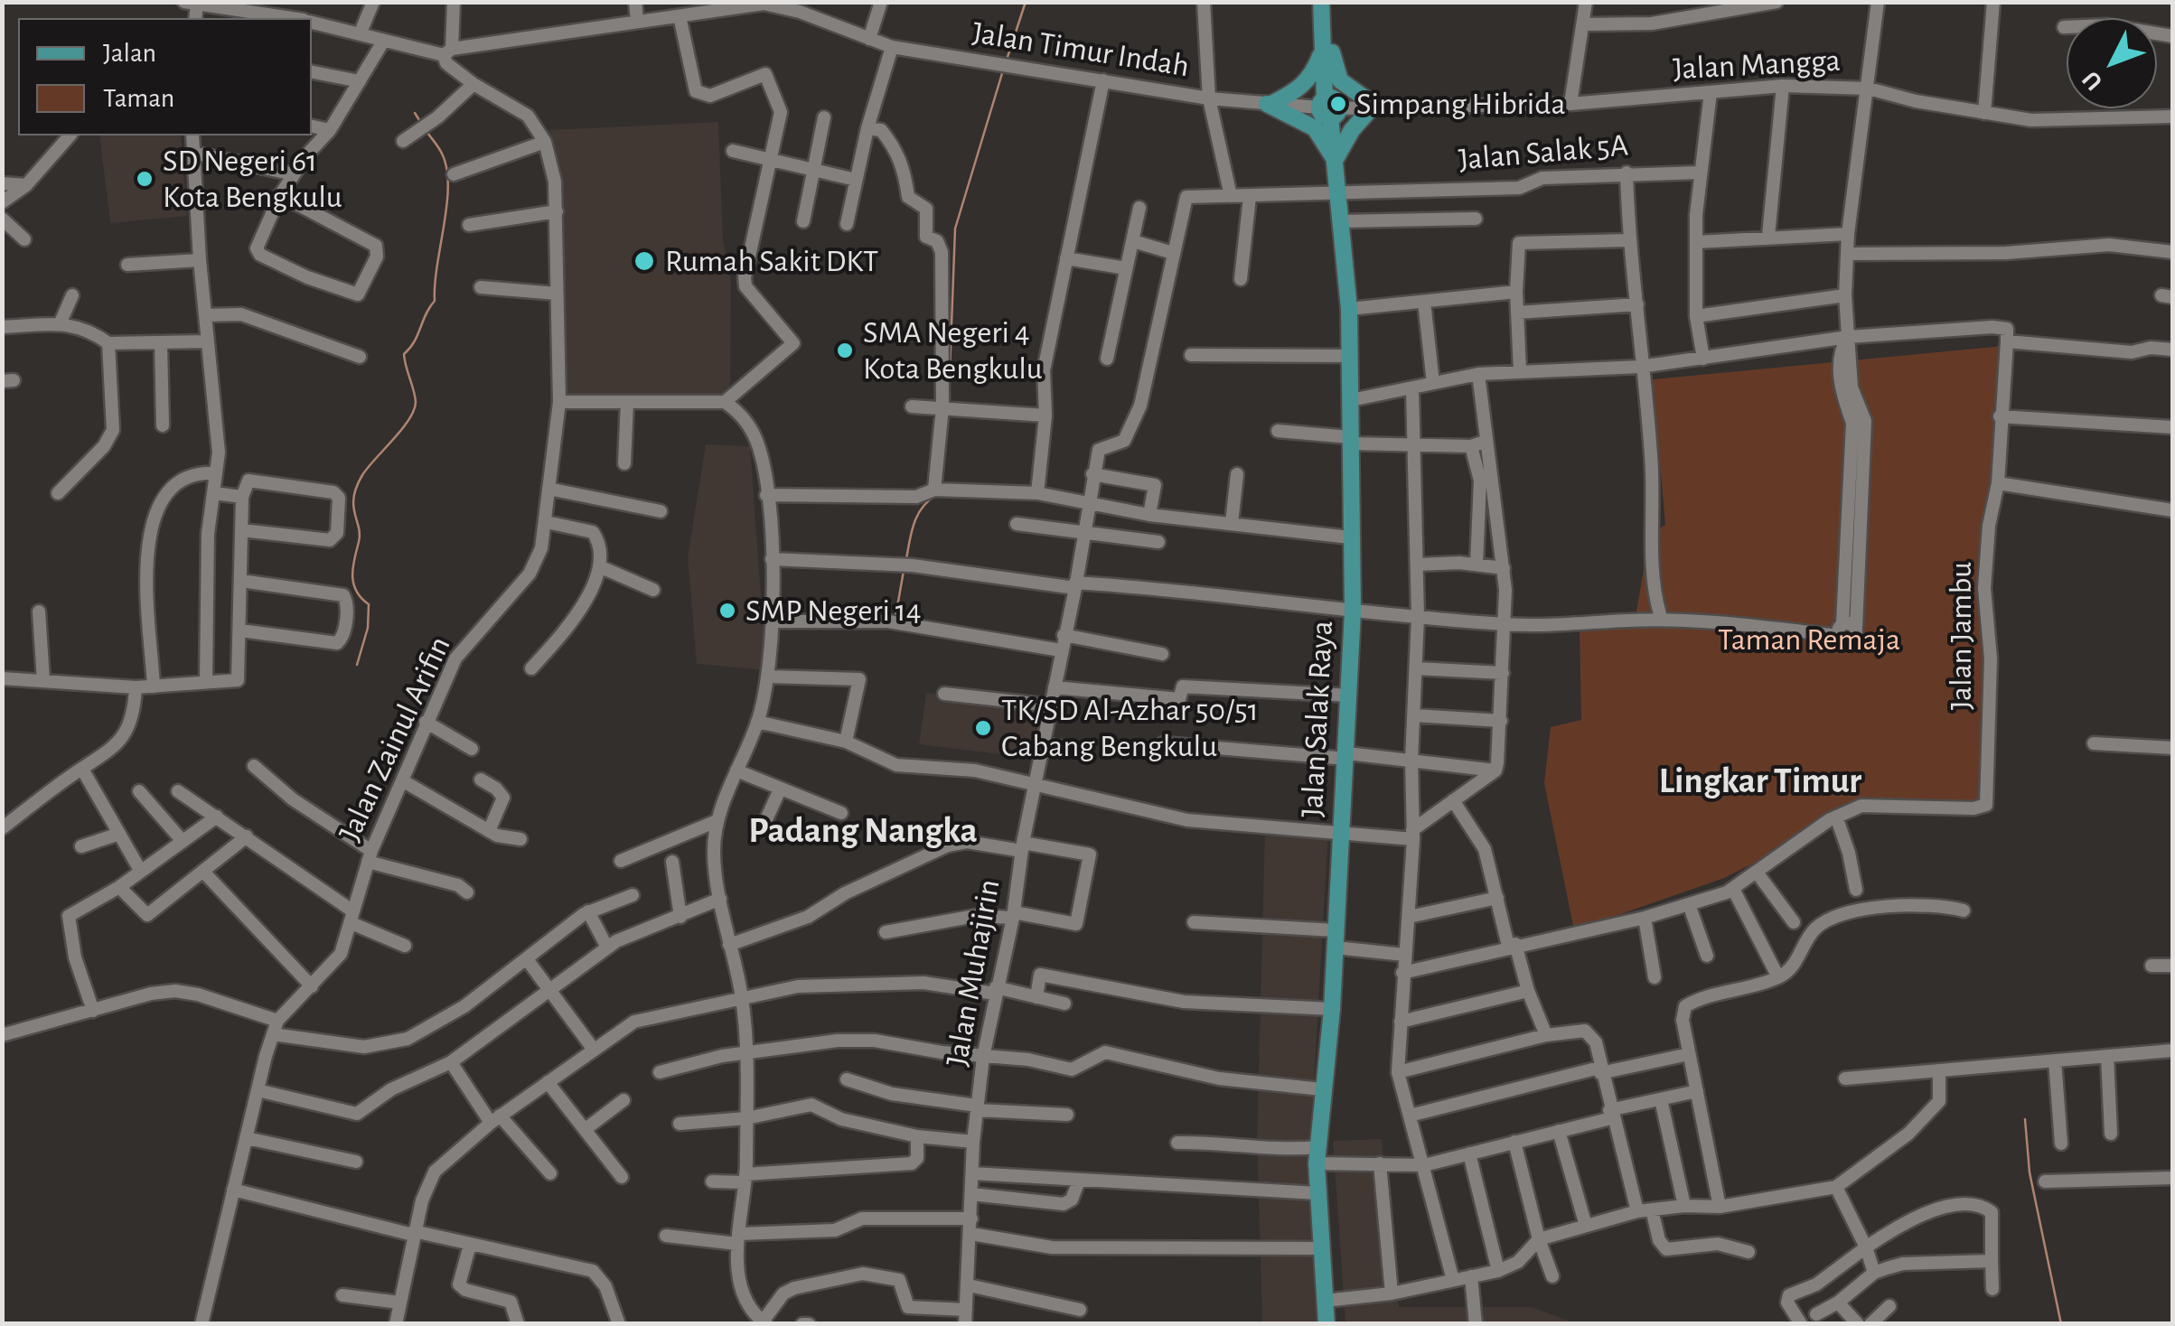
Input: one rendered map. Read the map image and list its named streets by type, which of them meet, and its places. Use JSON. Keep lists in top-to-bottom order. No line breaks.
{"streets":{"main road":["Jalan Salak Raya"],"street":["Jalan Timur Indah","Jalan Mangga","Jalan Salak 5A","Jalan Jambu","Jalan Zainul Arifin","Jalan Muhajirin"]},"crossings":[["Jalan Timur Indah","Jalan Mangga"],["Jalan Timur Indah","Jalan Salak Raya"],["Jalan Mangga","Jalan Salak Raya"],["Jalan Salak 5A","Jalan Salak Raya"]],"districts":["Lingkar Timur","Padang Nangka"],"parks":["Taman Remaja"],"places":["Simpang Hibrida","SD Negeri 61 Kota Bengkulu","Rumah Sakit DKT","SMA Negeri 4 Kota Bengkulu","SMP Negeri 14","TK/SD Al-Azhar 50/51 Cabang Bengkulu"],"legend":["Jalan","Taman"],"north":"bottom left"}
